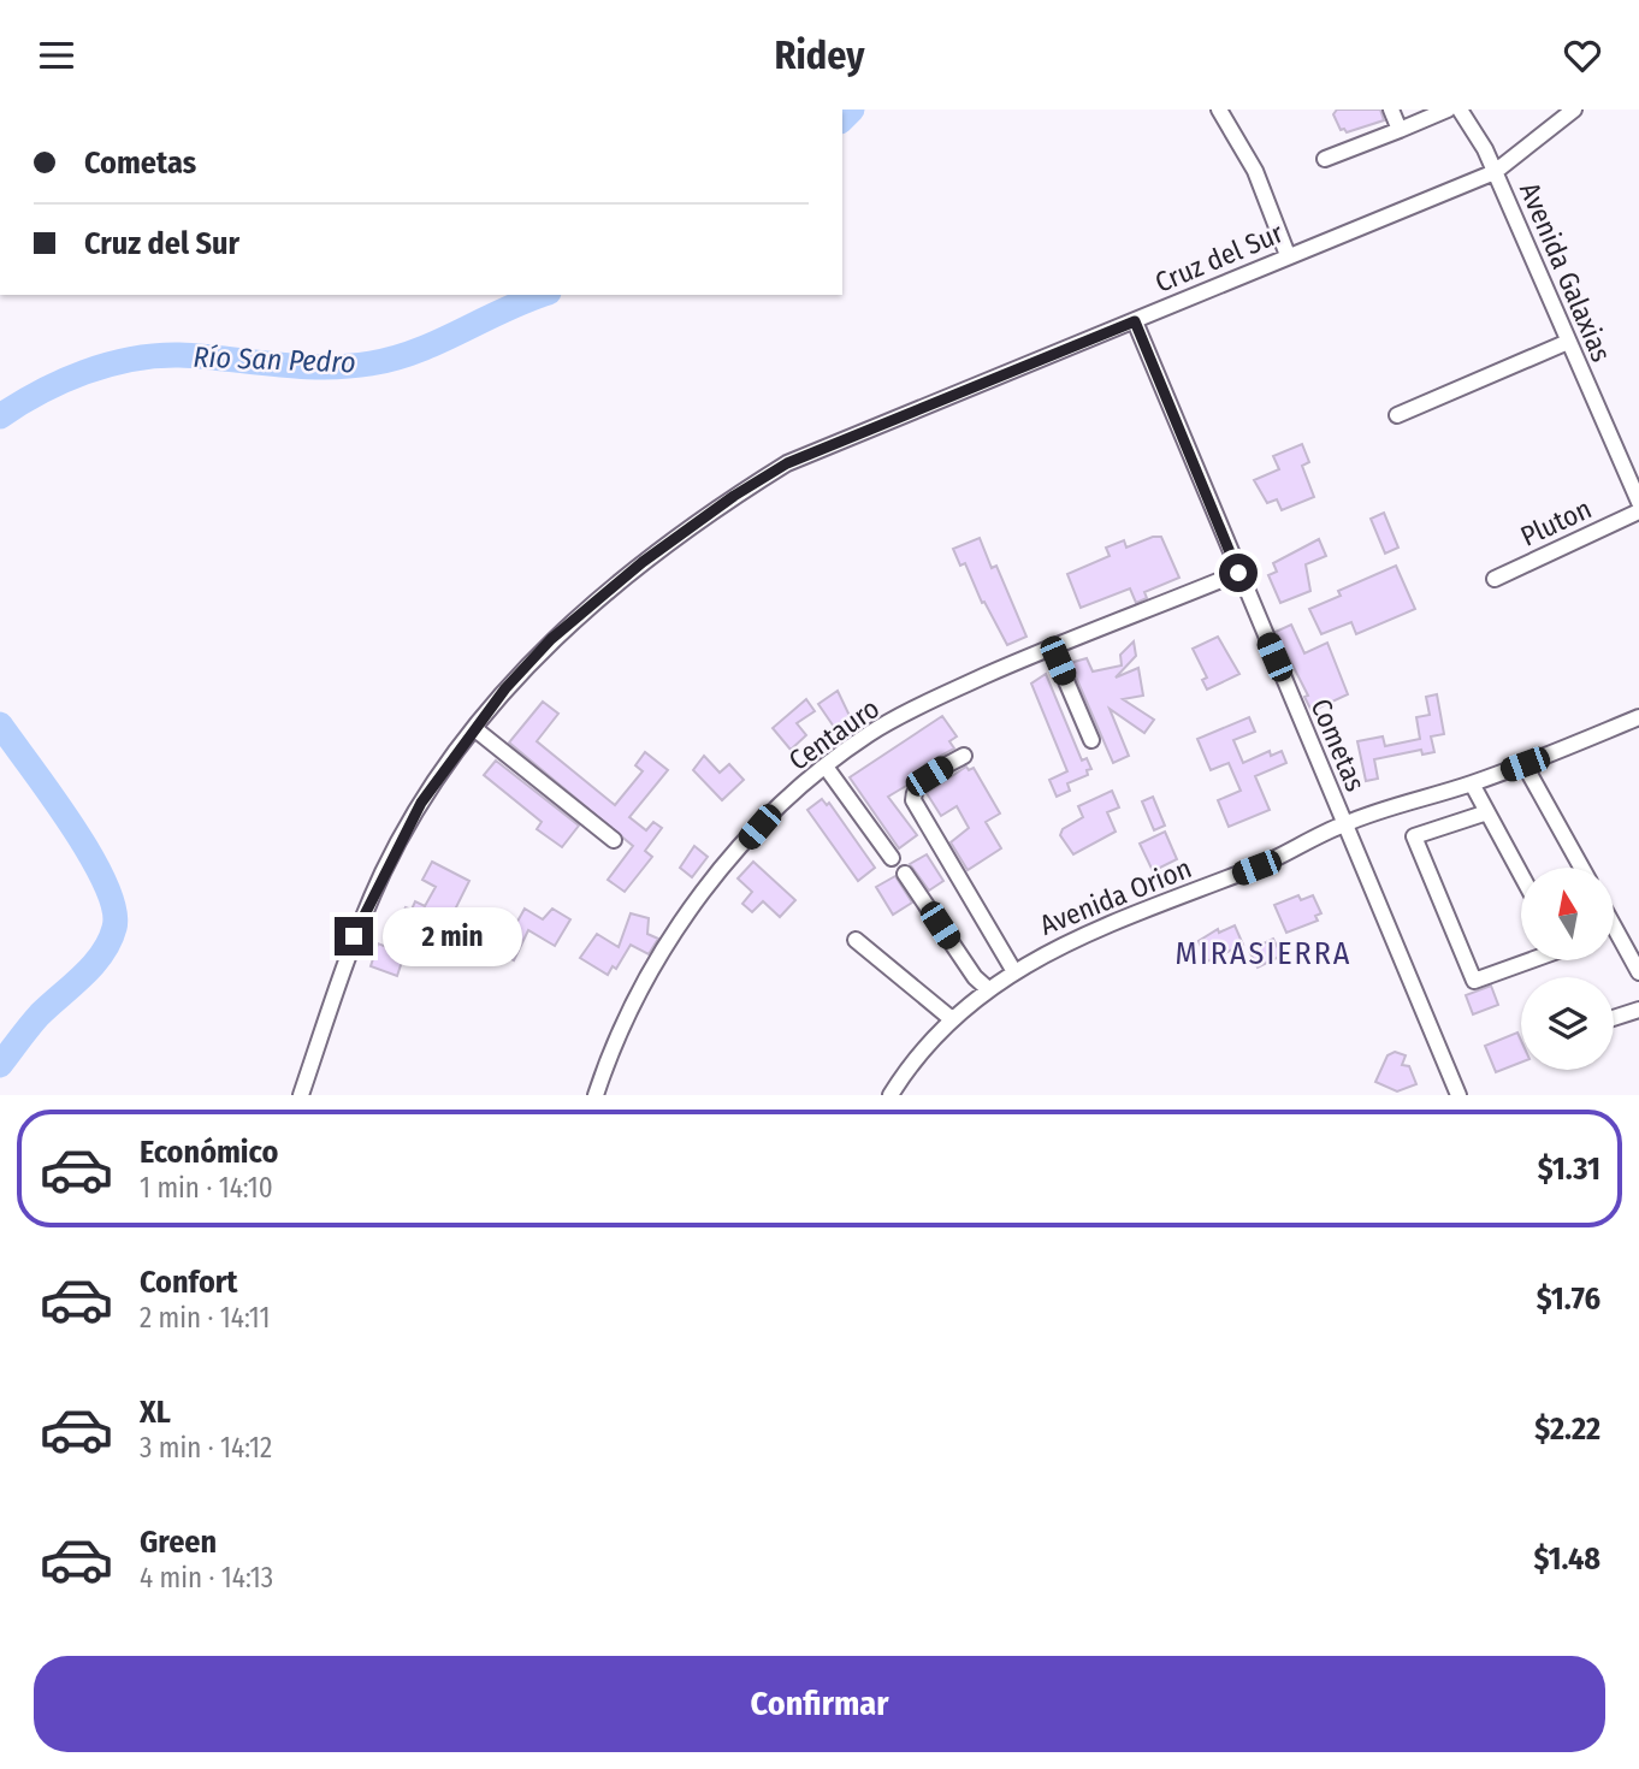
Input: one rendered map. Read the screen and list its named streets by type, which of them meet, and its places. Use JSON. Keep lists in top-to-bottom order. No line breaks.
{"streets":{"street":["Cruz del Sur","Avenida Galaxias","Pluton","Centauro","Cometas","Avenida Orion"]},"crossings":[["Cruz del Sur","Avenida Galaxias"],["Cruz del Sur","Cometas"],["Centauro","Cometas"],["Cometas","Avenida Orion"]],"districts":["MIRASIERRA"],"water":["Río San Pedro"],"north":"top","page":{"header":"Ridey","banner":["Cometas","Cruz del Sur"],"bubble":"2 min","list":[{"name":"Económico","note":"1 min · 14:10","value":"$1.31"},{"name":"Confort","note":"2 min · 14:11","value":"$1.76"},{"name":"XL","note":"3 min · 14:12","value":"$2.22"},{"name":"Green","note":"4 min · 14:13","value":"$1.48"}],"buttons":"Confirmar"}}
